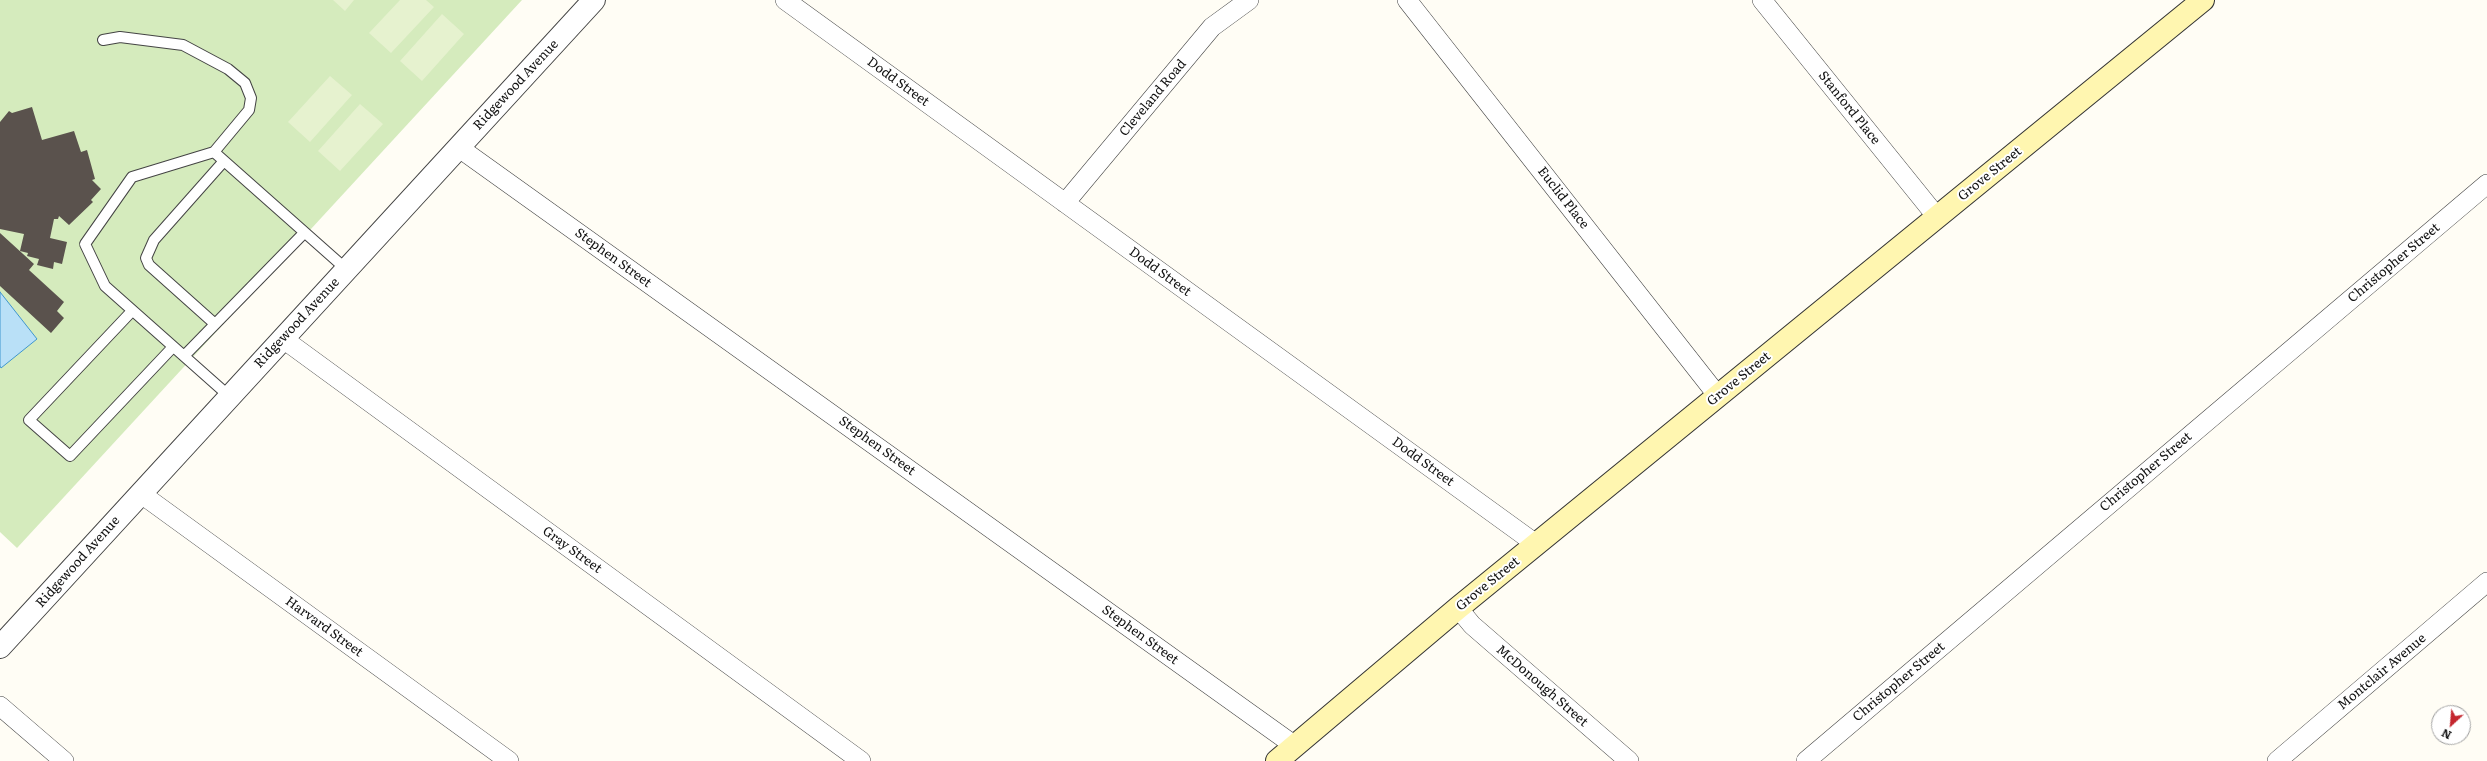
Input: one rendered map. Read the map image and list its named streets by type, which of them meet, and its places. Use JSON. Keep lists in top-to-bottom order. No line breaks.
{"streets":{"main road":["Grove Street"],"street":["Dodd Street","Ridgewood Avenue","Cleveland Road","Stanford Place","Euclid Place","Stephen Street","Christopher Street","Gray Street","Harvard Street","Montclair Avenue","McDonough Street"]},"crossings":[["Dodd Street","Cleveland Road"],["Dodd Street","Grove Street"],["Ridgewood Avenue","Stephen Street"],["Ridgewood Avenue","Gray Street"],["Ridgewood Avenue","Harvard Street"],["Stanford Place","Grove Street"],["Grove Street","Euclid Place"],["Grove Street","Stephen Street"],["Grove Street","McDonough Street"]],"north":"bottom left"}
